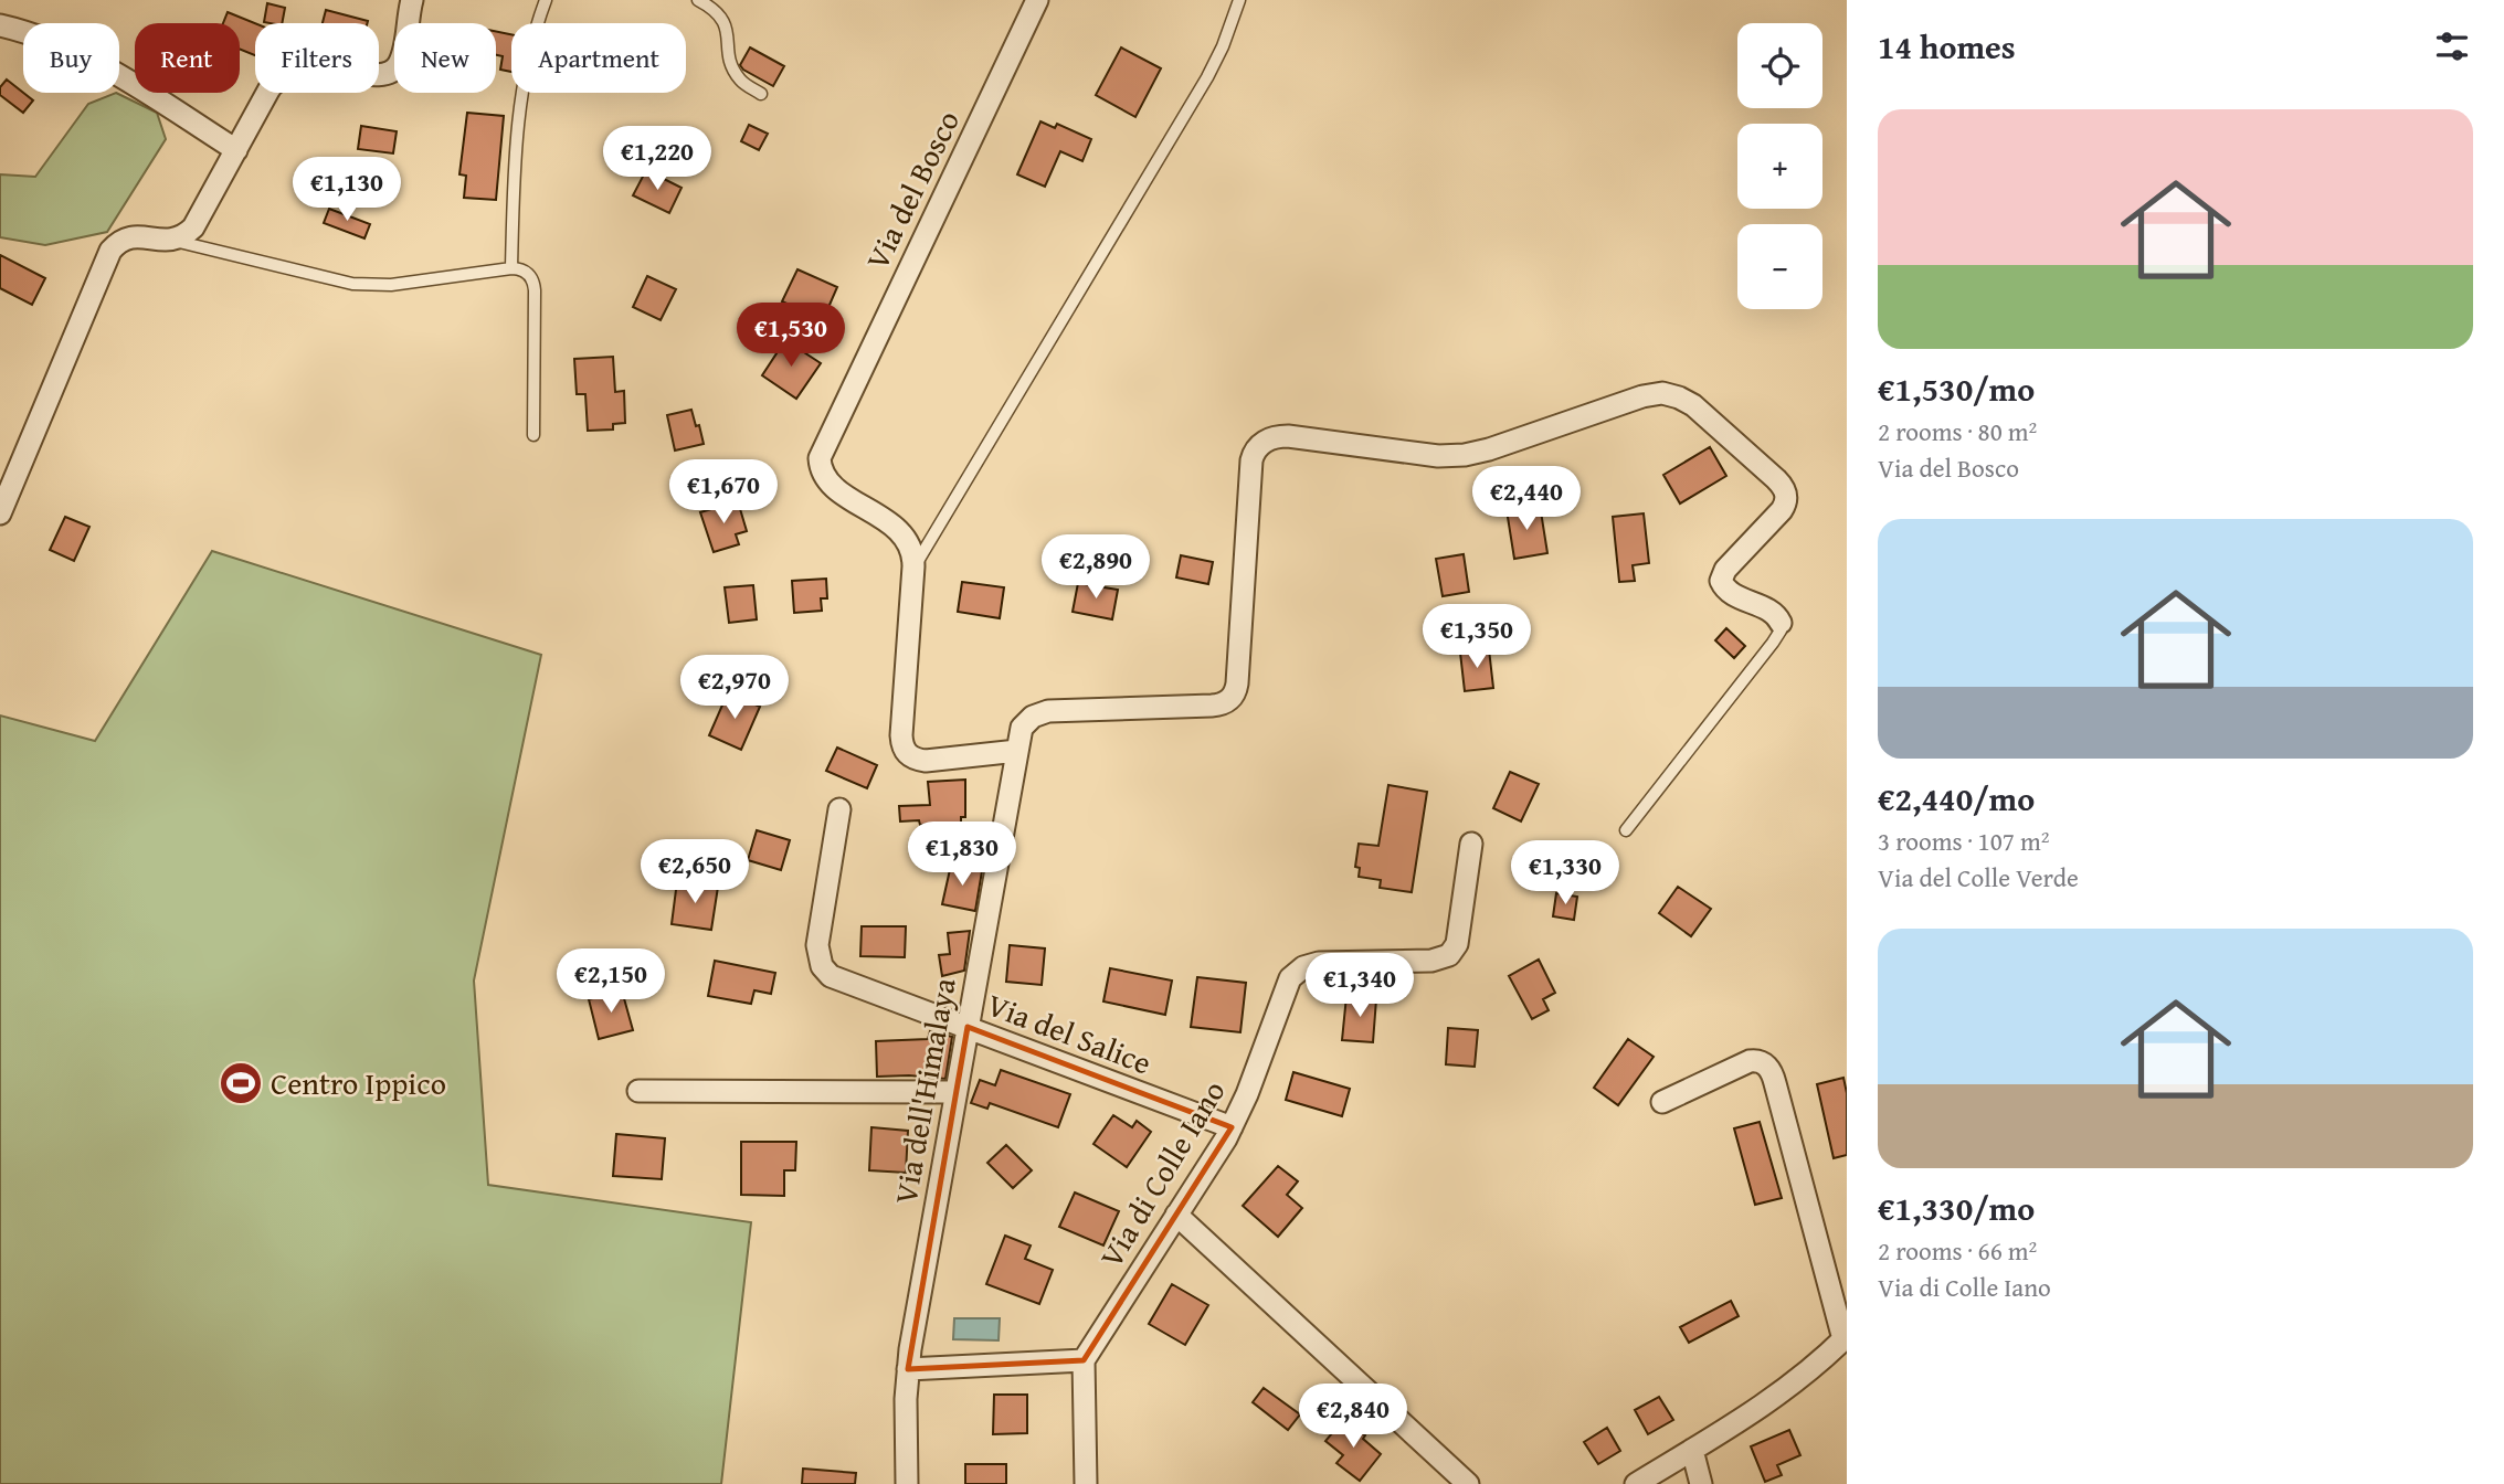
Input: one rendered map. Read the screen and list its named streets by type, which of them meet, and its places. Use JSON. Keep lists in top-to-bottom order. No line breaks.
{"streets":{"street":["Via del Bosco","Via del Salice","Via dell'Himalaya","Via di Colle Iano"]},"crossings":[["Via del Bosco","Via dell'Himalaya"],["Via del Salice","Via dell'Himalaya"],["Via del Salice","Via di Colle Iano"]],"places":{"sports":["Centro Ippico"]},"page":{"heading":"14 homes","map_buttons":["+","−"],"chip":["Buy","Rent","Filters","New","Apartment"],"list":[{"name":"€1,530/mo","note":"2 rooms · 80 m² · Via del Bosco"},{"name":"€2,440/mo","note":"3 rooms · 107 m² · Via del Colle Verde"},{"name":"€1,330/mo","note":"2 rooms · 66 m² · Via di Colle Iano"}],"price":["€1,220","€1,130","€1,530","€1,670","€2,440","€2,890","€1,350","€2,970","€1,830","€2,650","€1,330","€2,150","€1,340","€2,840"]}}
